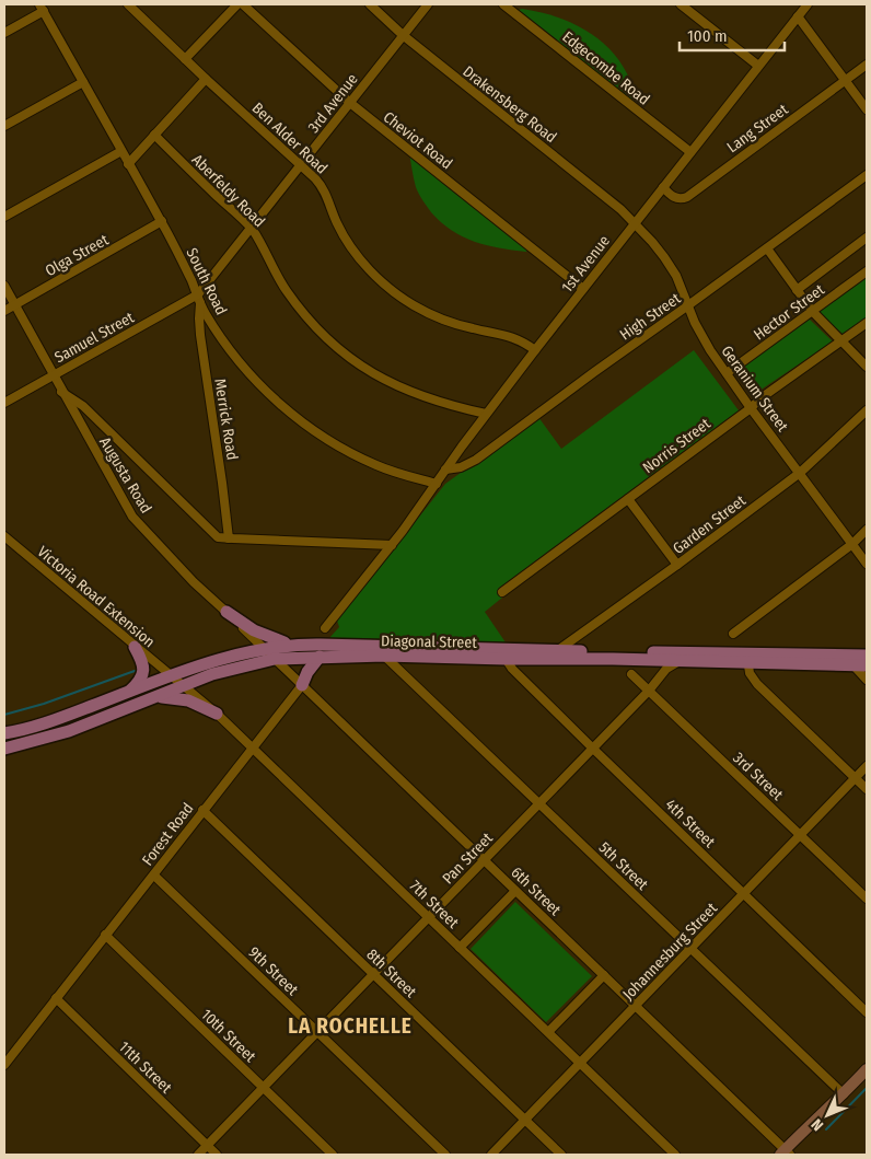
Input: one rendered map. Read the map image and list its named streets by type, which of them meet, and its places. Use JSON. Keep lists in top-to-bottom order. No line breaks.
{"streets":{"main road":["Diagonal Street"],"street":["Edgecombe Road","3rd Avenue","Drakensberg Road","Lang Street","Ben Alder Road","Cheviot Road","Aberfeldy Road","Olga Street","1st Avenue","South Road","Hector Street","High Street","Samuel Street","Geranium Street","Merrick Road","Norris Street","Augusta Road","Garden Street","Victoria Road Extension","3rd Street","4th Street","Forest Road","Pan Street","5th Street","6th Street","7th Street","Johannesburg Street","9th Street","8th Street","10th Street","11th Street"]},"crossings":[["Edgecombe Road","1st Avenue"],["3rd Avenue","Drakensberg Road"],["3rd Avenue","Ben Alder Road"],["3rd Avenue","Cheviot Road"],["3rd Avenue","Aberfeldy Road"],["3rd Avenue","South Road"],["3rd Avenue","Samuel Street"],["3rd Avenue","Merrick Road"],["Drakensberg Road","1st Avenue"],["Drakensberg Road","Geranium Street"],["Lang Street","1st Avenue"],["Ben Alder Road","1st Avenue"],["Cheviot Road","1st Avenue"],["Aberfeldy Road","1st Avenue"],["Olga Street","South Road"],["Olga Street","Augusta Road"],["1st Avenue","South Road"],["1st Avenue","High Street"],["1st Avenue","Geranium Street"],["South Road","Samuel Street"],["South Road","Merrick Road"],["Hector Street","Geranium Street"],["High Street","Geranium Street"],["Samuel Street","Merrick Road"],["Samuel Street","Augusta Road"],["Geranium Street","Norris Street"],["Geranium Street","Garden Street"],["Augusta Road","Diagonal Street"],["Augusta Road","6th Street"],["Garden Street","Diagonal Street"],["Victoria Road Extension","Diagonal Street"],["Victoria Road Extension","7th Street"],["Diagonal Street","4th Street"],["Diagonal Street","Pan Street"],["Diagonal Street","5th Street"],["Diagonal Street","6th Street"],["Diagonal Street","7th Street"],["3rd Street","Pan Street"],["3rd Street","Johannesburg Street"],["4th Street","Pan Street"],["4th Street","Johannesburg Street"],["Forest Road","6th Street"],["Forest Road","7th Street"],["Forest Road","9th Street"],["Forest Road","8th Street"],["Forest Road","10th Street"],["Forest Road","11th Street"],["Pan Street","5th Street"],["Pan Street","6th Street"],["Pan Street","7th Street"],["Pan Street","9th Street"],["Pan Street","8th Street"],["Pan Street","10th Street"],["Pan Street","11th Street"],["5th Street","Johannesburg Street"],["6th Street","Johannesburg Street"],["7th Street","Johannesburg Street"],["Johannesburg Street","8th Street"]],"districts":["LA ROCHELLE"],"scale_bar":"100 m","north":"bottom left"}
